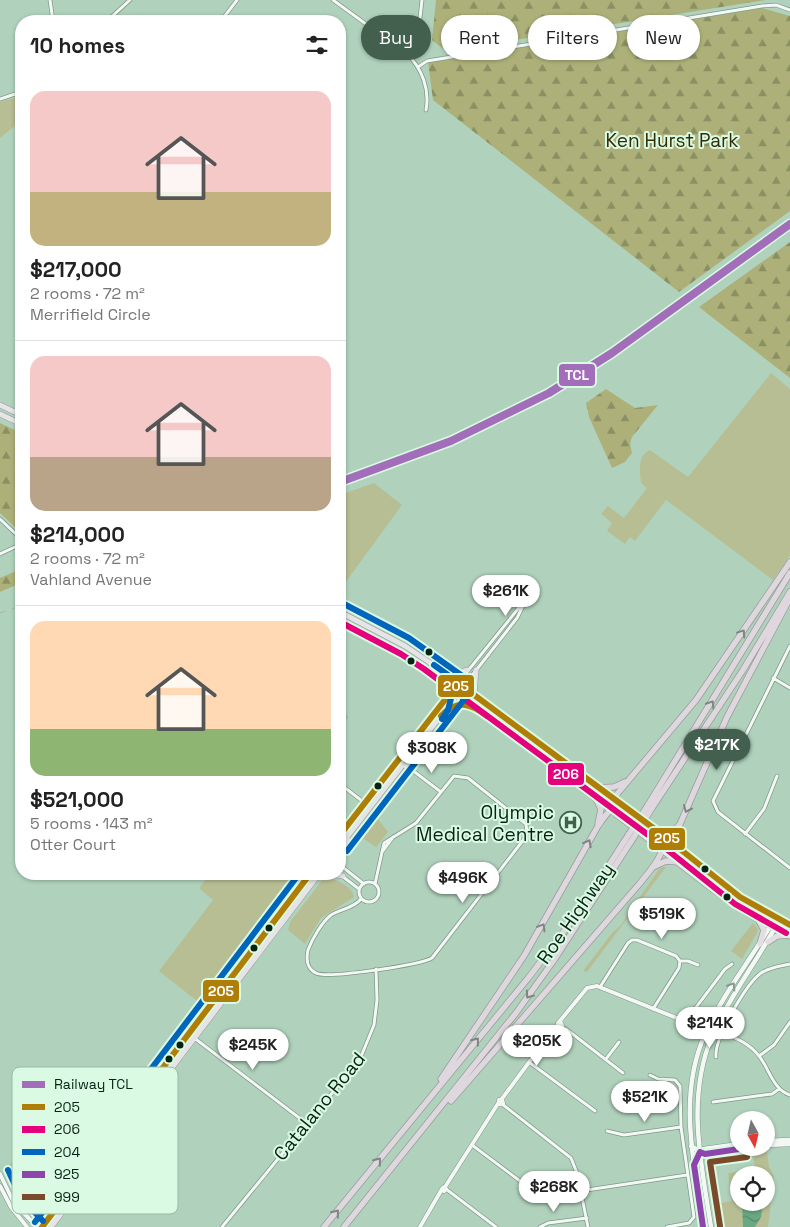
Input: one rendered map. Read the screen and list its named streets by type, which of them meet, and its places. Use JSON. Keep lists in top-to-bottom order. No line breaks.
{"streets":{"highway":["Roe Highway"],"street":["Catalano Road"]},"parks":["Ken Hurst Park"],"places":{"hospital":["Olympic Medical Centre"]},"lines":["rail line TCL","transit line 204","transit line 206","transit line 205","transit line 925","transit line 999"],"legend":["Railway TCL","205","206","204","925","999"],"north":"bottom","page":{"chip":["Buy","Rent","Filters","New"],"heading":"10 homes","list":[{"name":"$217,000","note":"2 rooms · 72 m² · Merrifield Circle"},{"name":"$214,000","note":"2 rooms · 72 m² · Vahland Avenue"},{"name":"$521,000","note":"5 rooms · 143 m² · Otter Court"}],"price":["$261K","$217K","$308K","$496K","$519K","$214K","$205K","$245K","$521K","$268K"]}}
